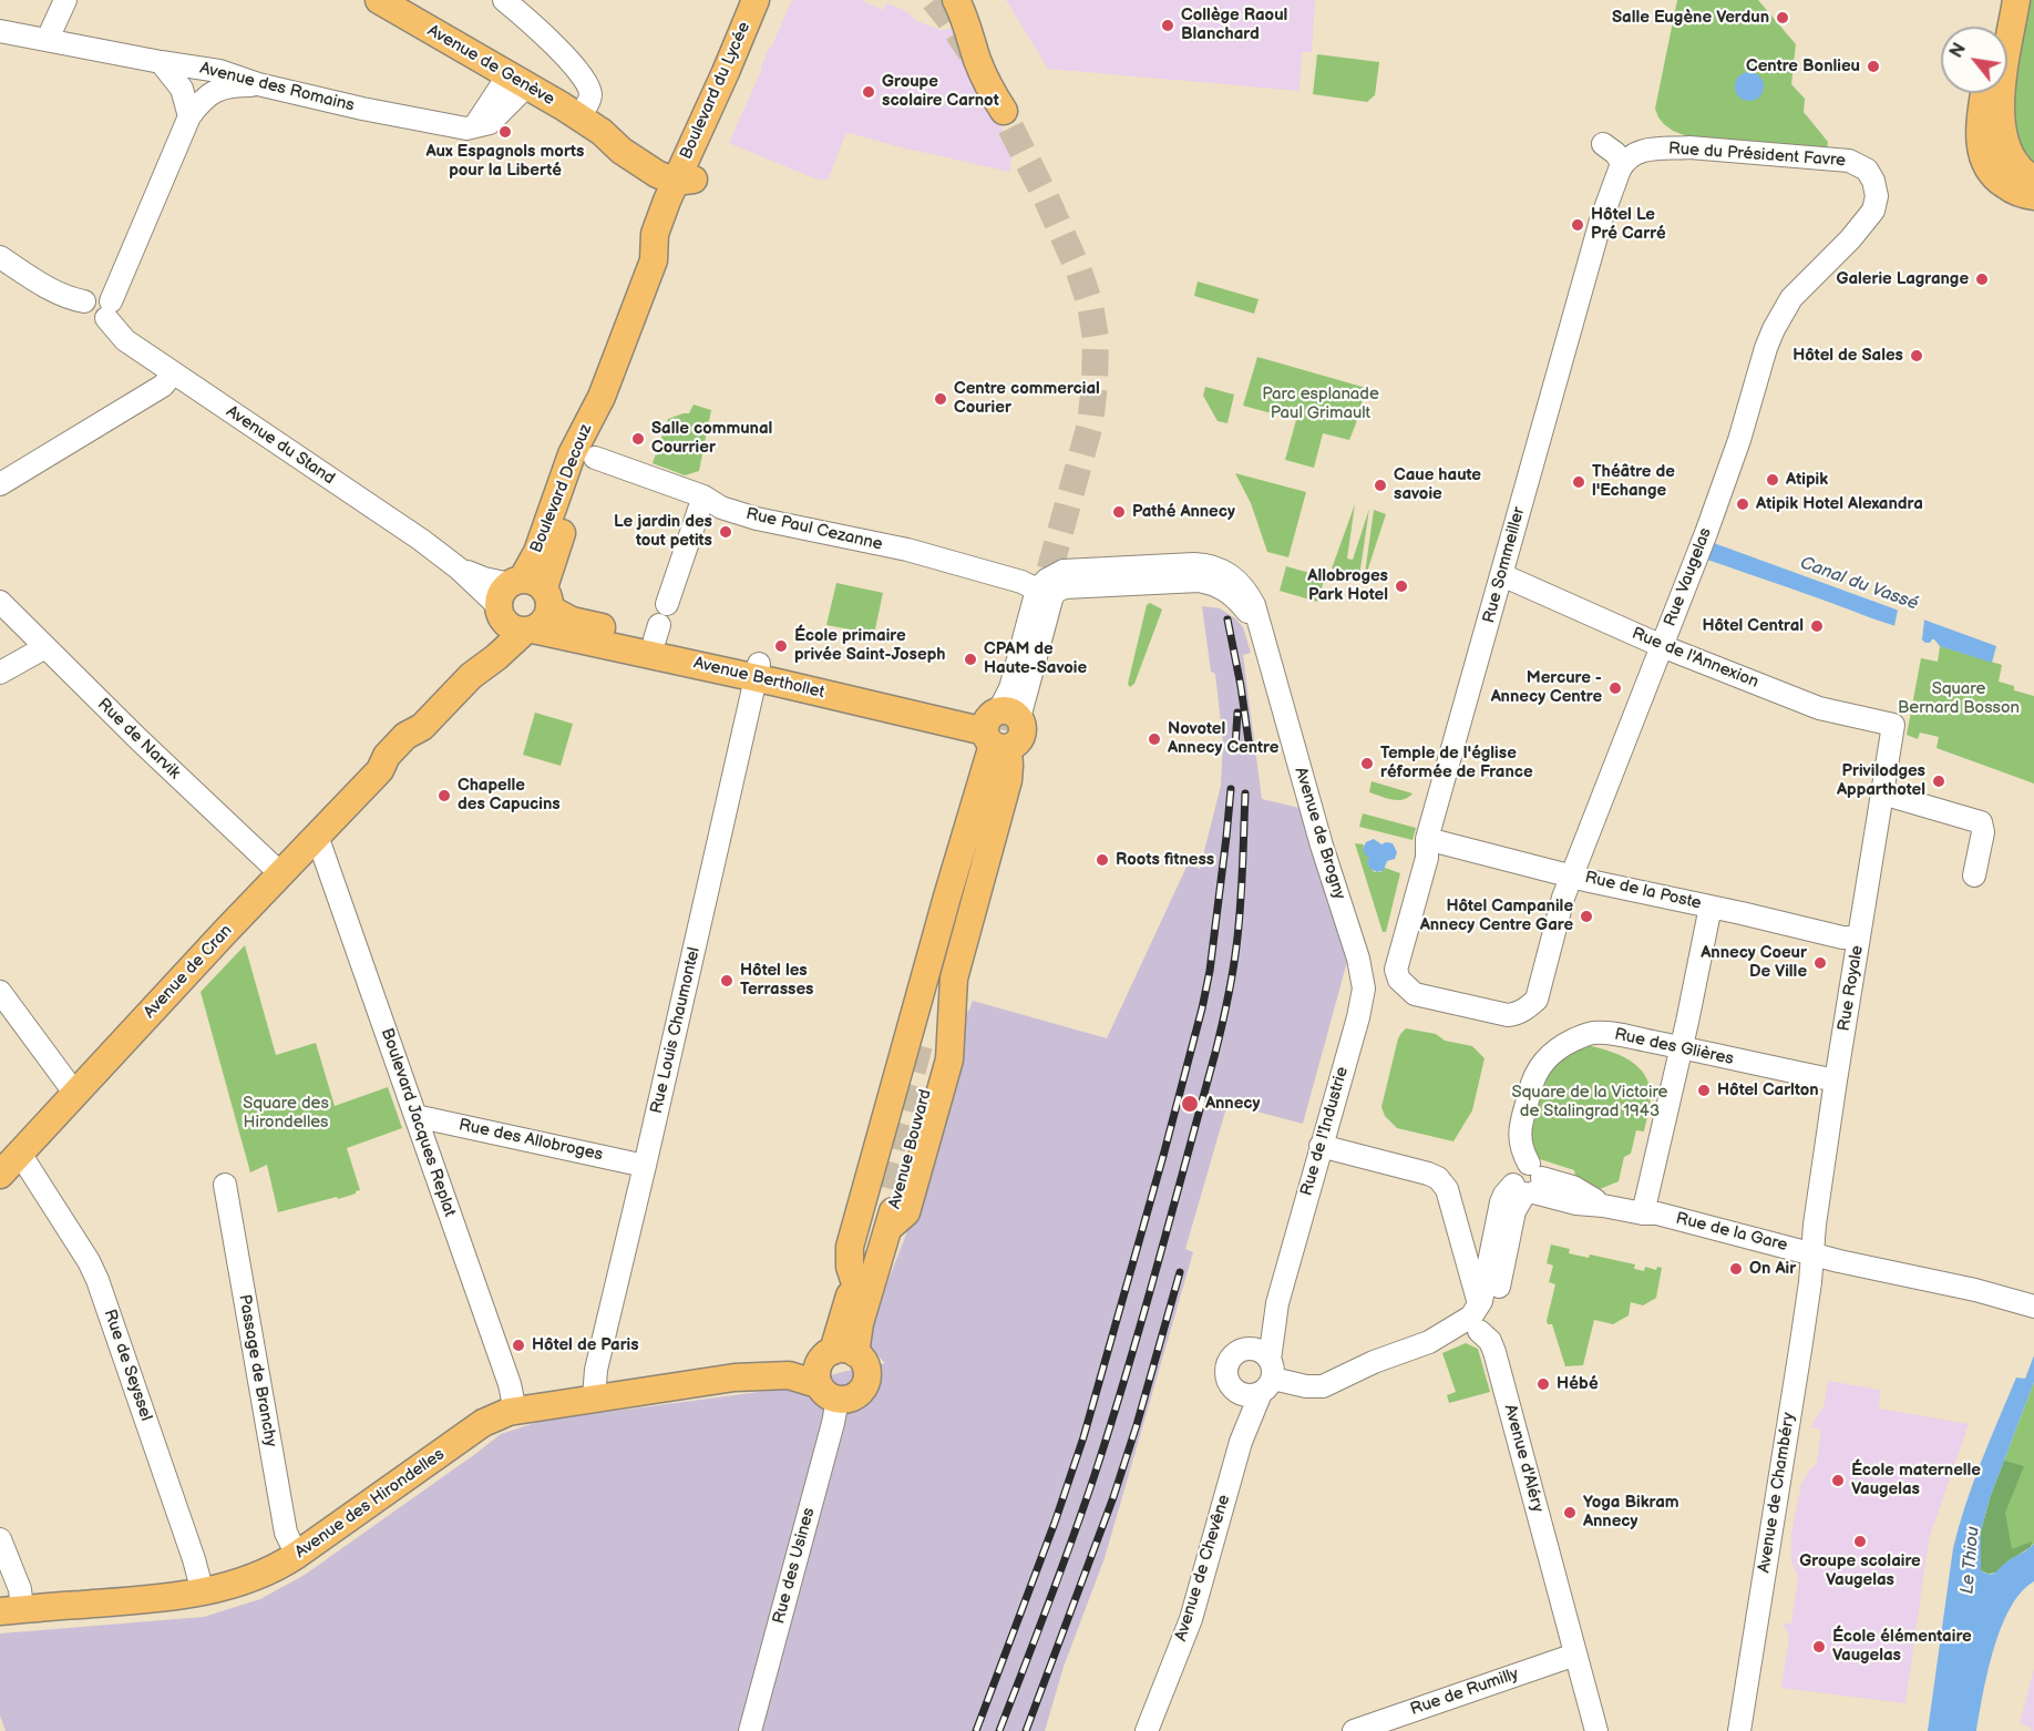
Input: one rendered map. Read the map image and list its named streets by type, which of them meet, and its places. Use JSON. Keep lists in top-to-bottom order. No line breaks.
{"streets":{"main road":["Avenue de Genève","Boulevard du Lycée","Boulevard Decouz","Avenue Berthollet","Avenue de Cran","Avenue Bouvard","Avenue des Hirondelles"],"street":["Avenue des Romains","Rue du Président Favre","Avenue du Stand","Rue Paul Cezanne","Rue Sommeiller","Rue Vaugelas","Rue de l'Annexion","Rue de Narvik","Avenue de Brogny","Rue de la Poste","Rue Royale","Rue Louis Chaumontel","Rue des Glières","Boulevard Jacques Replat","Rue de l'Industrie","Rue des Allobroges","Rue de la Gare","Rue de Seyssel","Passage de Branchy","Avenue d'Aléry","Avenue de Chambéry","Rue des Usines","Avenue de Chevêne","Rue de Rumilly"]},"crossings":[["Avenue de Genève","Avenue des Romains"],["Avenue de Genève","Boulevard du Lycée"],["Avenue de Genève","Boulevard Decouz"],["Boulevard du Lycée","Boulevard Decouz"],["Rue du Président Favre","Rue Sommeiller"],["Rue du Président Favre","Rue Vaugelas"],["Avenue du Stand","Boulevard Decouz"],["Avenue du Stand","Avenue Berthollet"],["Avenue du Stand","Avenue de Cran"],["Boulevard Decouz","Avenue Berthollet"],["Boulevard Decouz","Avenue de Cran"],["Rue Paul Cezanne","Avenue de Brogny"],["Rue Sommeiller","Rue Vaugelas"],["Rue Sommeiller","Rue de l'Annexion"],["Rue Sommeiller","Rue de la Poste"],["Rue Vaugelas","Rue de l'Annexion"],["Rue Vaugelas","Rue de la Poste"],["Rue de l'Annexion","Rue Royale"],["Avenue Berthollet","Avenue de Cran"],["Avenue Berthollet","Rue Louis Chaumontel"],["Rue de Narvik","Avenue de Cran"],["Avenue de Brogny","Rue de l'Industrie"],["Rue de la Poste","Rue Royale"],["Avenue de Cran","Boulevard Jacques Replat"],["Avenue de Cran","Rue de Seyssel"],["Rue Royale","Rue des Glières"],["Rue Royale","Rue de la Gare"],["Rue Royale","Avenue de Chambéry"],["Rue Louis Chaumontel","Rue des Allobroges"],["Rue Louis Chaumontel","Avenue des Hirondelles"],["Rue des Glières","Rue de la Gare"],["Boulevard Jacques Replat","Rue des Allobroges"],["Boulevard Jacques Replat","Avenue des Hirondelles"],["Rue de l'Industrie","Avenue de Chevêne"],["Avenue Bouvard","Avenue des Hirondelles"],["Avenue Bouvard","Rue des Usines"],["Rue de la Gare","Avenue de Chambéry"],["Rue de Seyssel","Avenue des Hirondelles"],["Passage de Branchy","Avenue des Hirondelles"],["Avenue d'Aléry","Rue de Rumilly"],["Avenue des Hirondelles","Rue des Usines"]],"water":["Canal du Vassé","Le Thiou"],"parks":["Parc esplanade Paul Grimault","Square Bernard Bosson","Square de la Victoire de Stalingrad 1943","Square des Hirondelles"],"places":["Salle Eugène Verdun","Collège Raoul Blanchard","Centre Bonlieu","Groupe scolaire Carnot","Aux Espagnols morts pour la Liberté","Hôtel Le Pré Carré","Galerie Lagrange","Hôtel de Sales","Centre commercial Courier","Salle communal Courrier","Atipik","Théâtre de l'Echange","Caue haute savoie","Atipik Hotel Alexandra","Pathé Annecy","Le jardin des tout petits","Allobroges Park Hotel","Hôtel Central","École primaire privée Saint-Joseph","CPAM de Haute-Savoie","Mercure - Annecy Centre","Novotel Annecy Centre","Temple de l'église réformée de France","Privilodges Apparthotel","Chapelle des Capucins","Roots fitness","Hôtel Campanile Annecy Centre Gare","Annecy Coeur De Ville","Hôtel les Terrasses","Hôtel Carlton","Annecy","On Air","Hôtel de Paris","Hébé","École maternelle Vaugelas","Yoga Bikram Annecy","Groupe scolaire Vaugelas","École élémentaire Vaugelas"],"north":"top left"}
